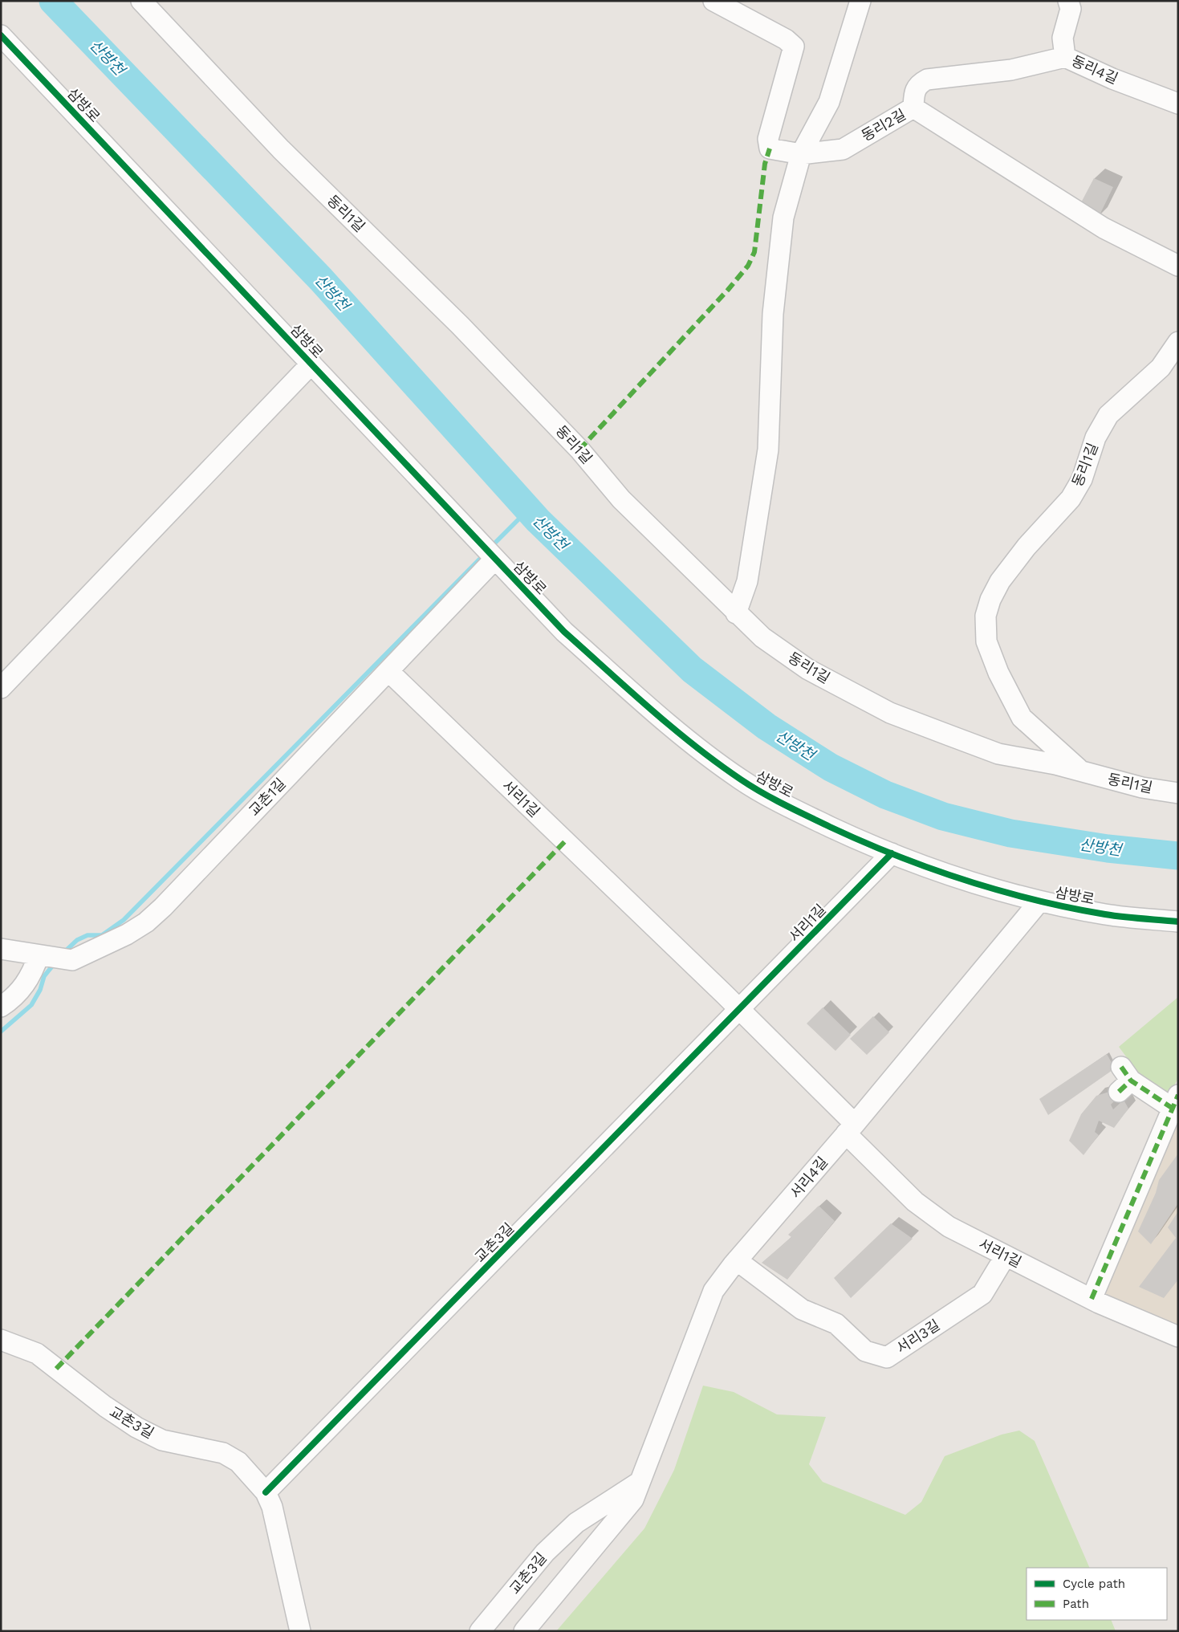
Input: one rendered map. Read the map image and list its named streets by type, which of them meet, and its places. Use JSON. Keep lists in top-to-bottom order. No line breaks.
{"streets":{"street":["동리4길","삼방로","동리2길","동리1길","교촌1길","서리1길","서리4길","교촌3길","서리3길"]},"crossings":[["삼방로","교촌1길"],["삼방로","서리1길"],["삼방로","서리4길"],["교촌1길","서리1길"],["서리1길","서리4길"],["서리1길","교촌3길"],["서리1길","서리3길"],["서리4길","교촌3길"],["서리4길","서리3길"]],"water":["산방천"],"legend":["Cycle path","Path"]}
